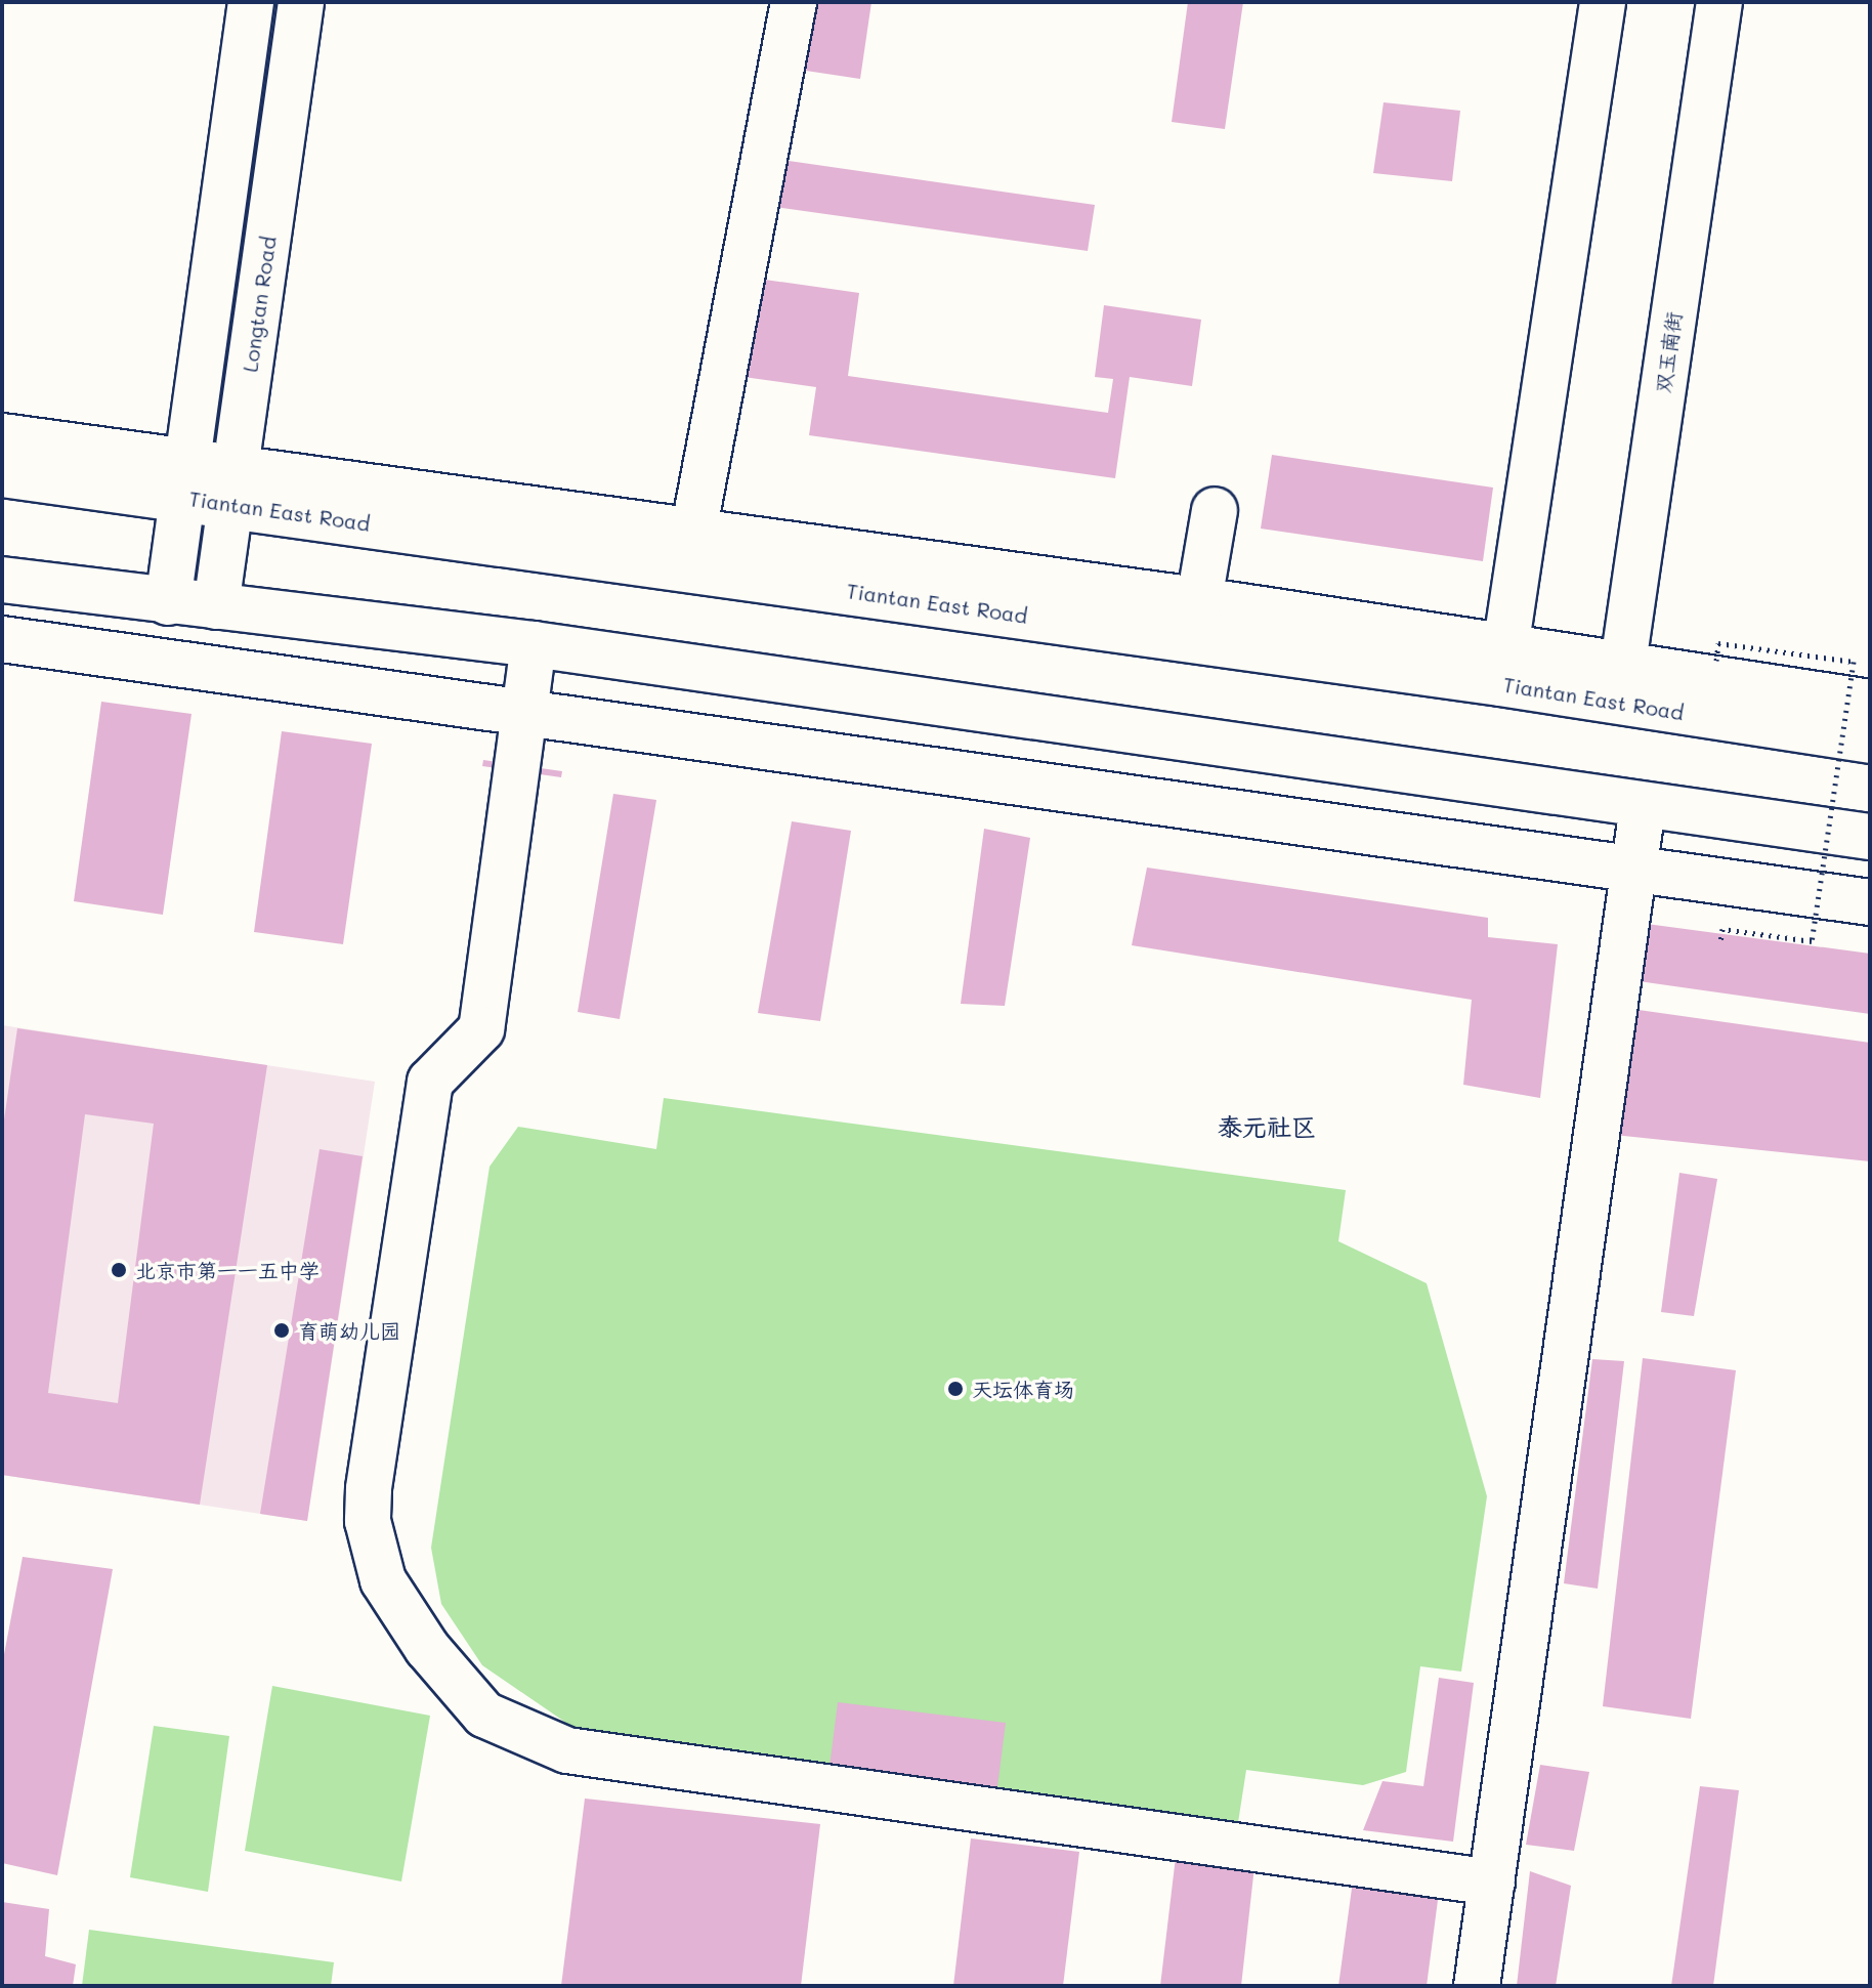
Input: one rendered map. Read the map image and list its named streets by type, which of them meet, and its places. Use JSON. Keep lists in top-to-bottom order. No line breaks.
{"streets":{"street":["Longtan Road","双玉南街","Tiantan East Road"]},"crossings":[["Longtan Road","Tiantan East Road"],["双玉南街","Tiantan East Road"]],"districts":["泰元社区"],"places":["北京市第一一五中学","育萌幼儿园","天坛体育场"]}
